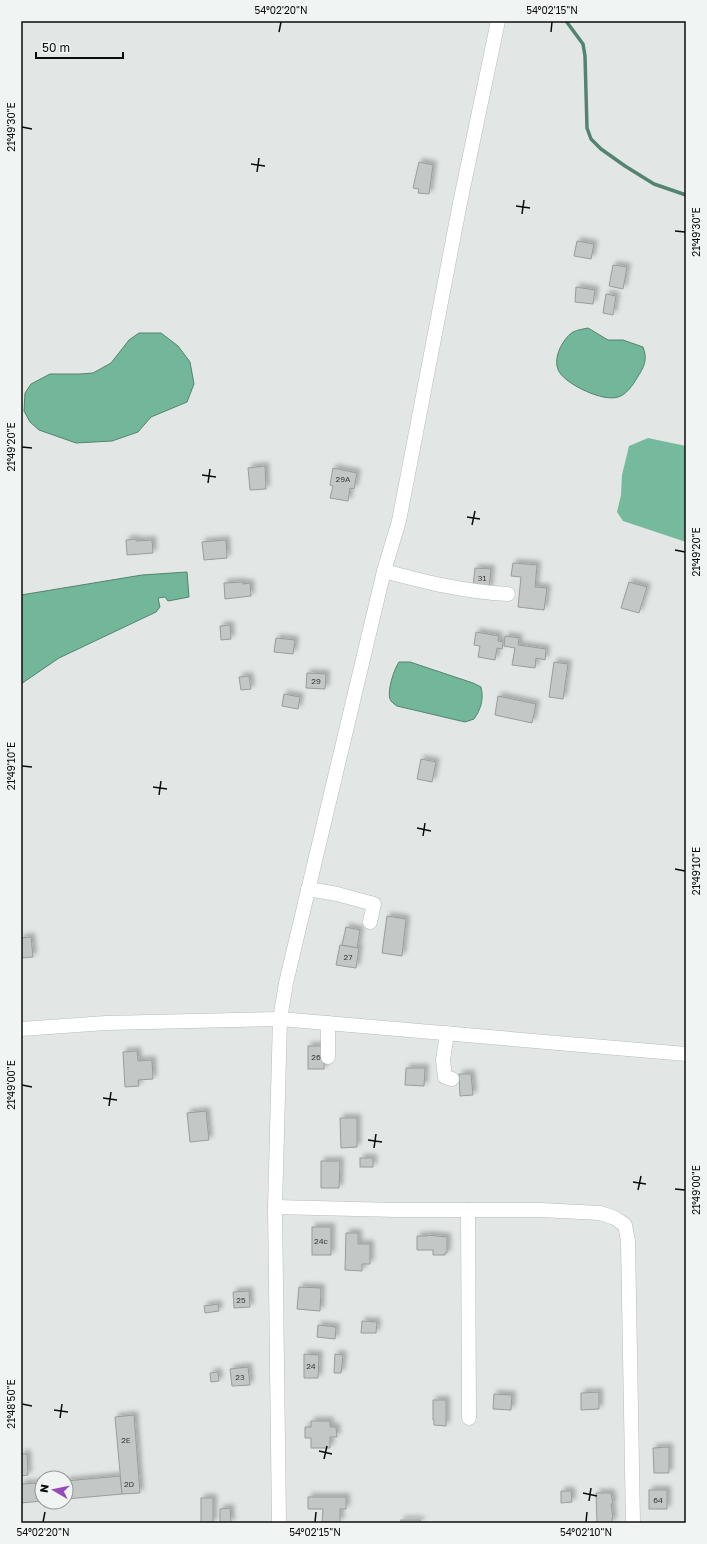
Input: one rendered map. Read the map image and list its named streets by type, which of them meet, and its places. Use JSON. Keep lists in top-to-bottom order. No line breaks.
{"house_numbers":["29A","31","29","27","26","24c","25","24","23","2E","2D","64"],"scale_bar":"50 m","north":"left","coordinates":["54°02'20\"N","54°02'15\"N","21°49'30\"E","21°49'20\"E","21°49'10\"E","21°49'00\"E","21°48'50\"E","54°02'10\"N"]}
